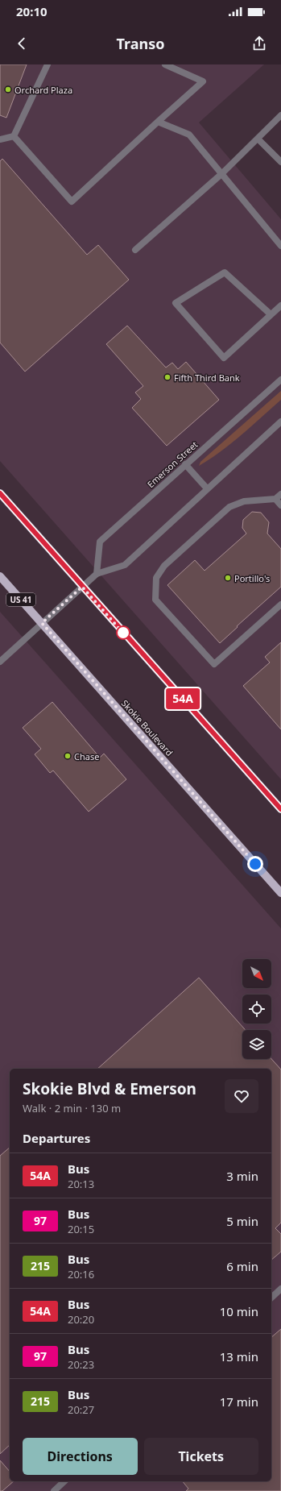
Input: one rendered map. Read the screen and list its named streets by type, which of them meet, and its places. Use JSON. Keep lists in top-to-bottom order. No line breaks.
{"streets":{"main road":["US 41","Skokie Boulevard"],"street":["Emerson Street"]},"places":["Orchard Plaza","Fifth Third Bank","Portillo's","Chase"],"lines":["bus line 54A"],"north":"bottom right","page":{"status":"20:10","header":"Transo","on_map":"54A","heading":[["Skokie Blvd & Emerson","Walk · 2 min · 130 m"],"Departures"],"list":[{"mark":"54A","name":"Bus","note":"20:13","value":"3 min"},{"mark":"97","name":"Bus","note":"20:15","value":"5 min"},{"mark":"215","name":"Bus","note":"20:16","value":"6 min"},{"mark":"54A","name":"Bus","note":"20:20","value":"10 min"},{"mark":"97","name":"Bus","note":"20:23","value":"13 min"},{"mark":"215","name":"Bus","note":"20:27","value":"17 min"}],"buttons":["Directions","Tickets"]}}
